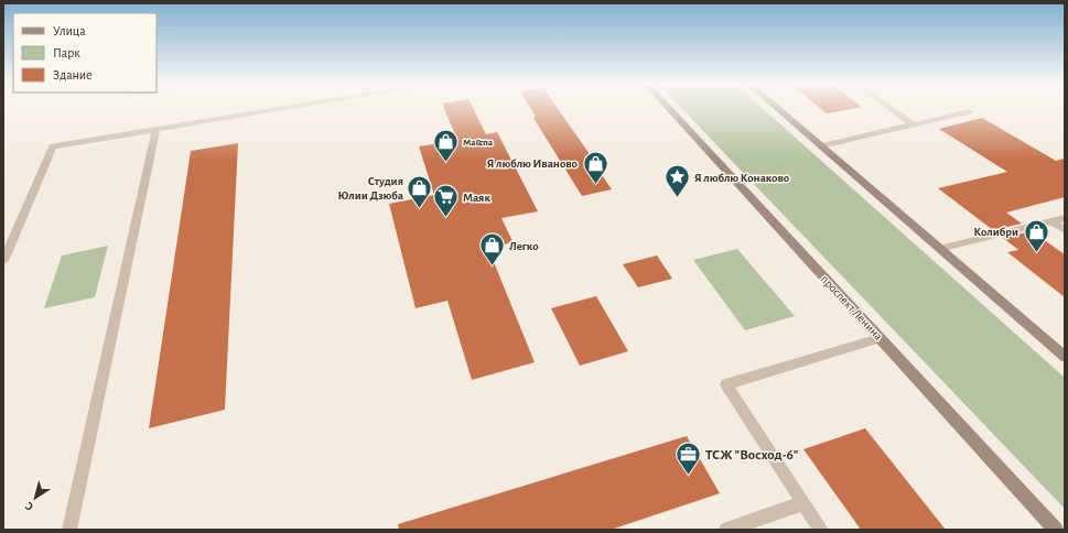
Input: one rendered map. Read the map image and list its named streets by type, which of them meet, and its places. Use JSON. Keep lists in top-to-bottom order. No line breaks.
{"streets":{"street":["проспект Ленина"]},"places":{"shop":["Ма&па","Я люблю Иваново","Студия Юлии Дзюба","Колибри","Легко"],"place":["Я люблю Конаково"],"supermarket":["Маяк"],"office":["ТСЖ \"Восход-6\""]},"legend":["Улица","Парк","Здание"],"north":"bottom left"}
